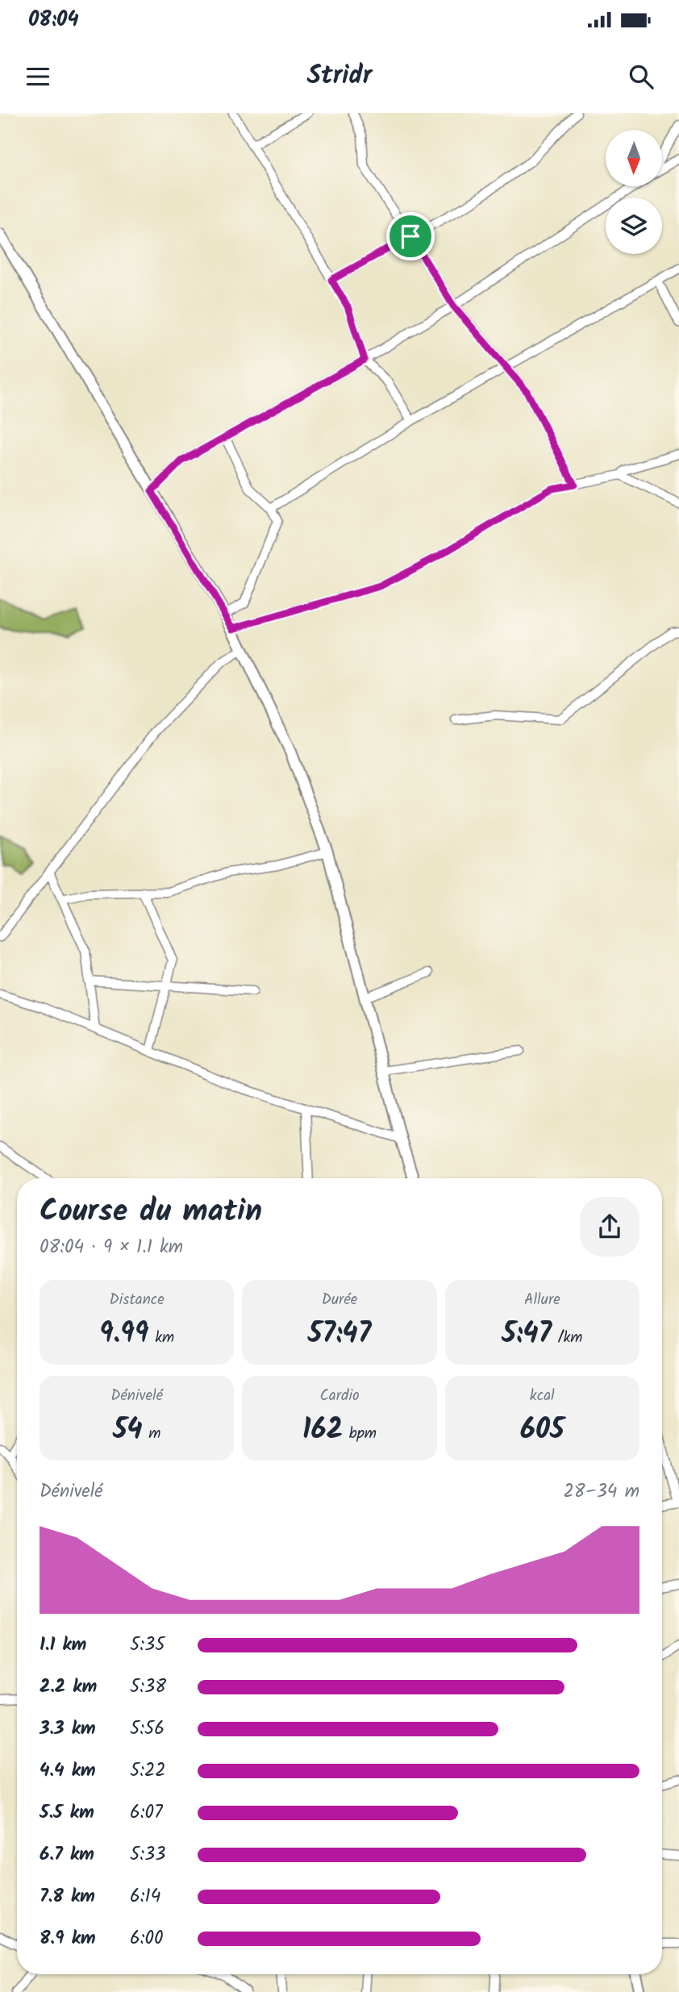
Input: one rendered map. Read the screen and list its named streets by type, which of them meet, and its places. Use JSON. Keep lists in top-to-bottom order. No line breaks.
{"north":"bottom","page":{"status":"08:04","header":"Stridr","heading":["Course du matin","08:04 · 9 × 1.1 km"],"stats":[["Distance","9.99 km"],["Durée","57:47"],["Allure","5:47 /km"],["Dénivelé","54 m"],["Cardio","162 bpm"],["kcal","605"]],"chart":["Dénivelé","28–34 m"],"list":[{"name":"1.1 km","note":"5:35"},{"name":"2.2 km","note":"5:38"},{"name":"3.3 km","note":"5:56"},{"name":"4.4 km","note":"5:22"},{"name":"5.5 km","note":"6:07"},{"name":"6.7 km","note":"5:33"},{"name":"7.8 km","note":"6:14"},{"name":"8.9 km","note":"6:00"}]}}
